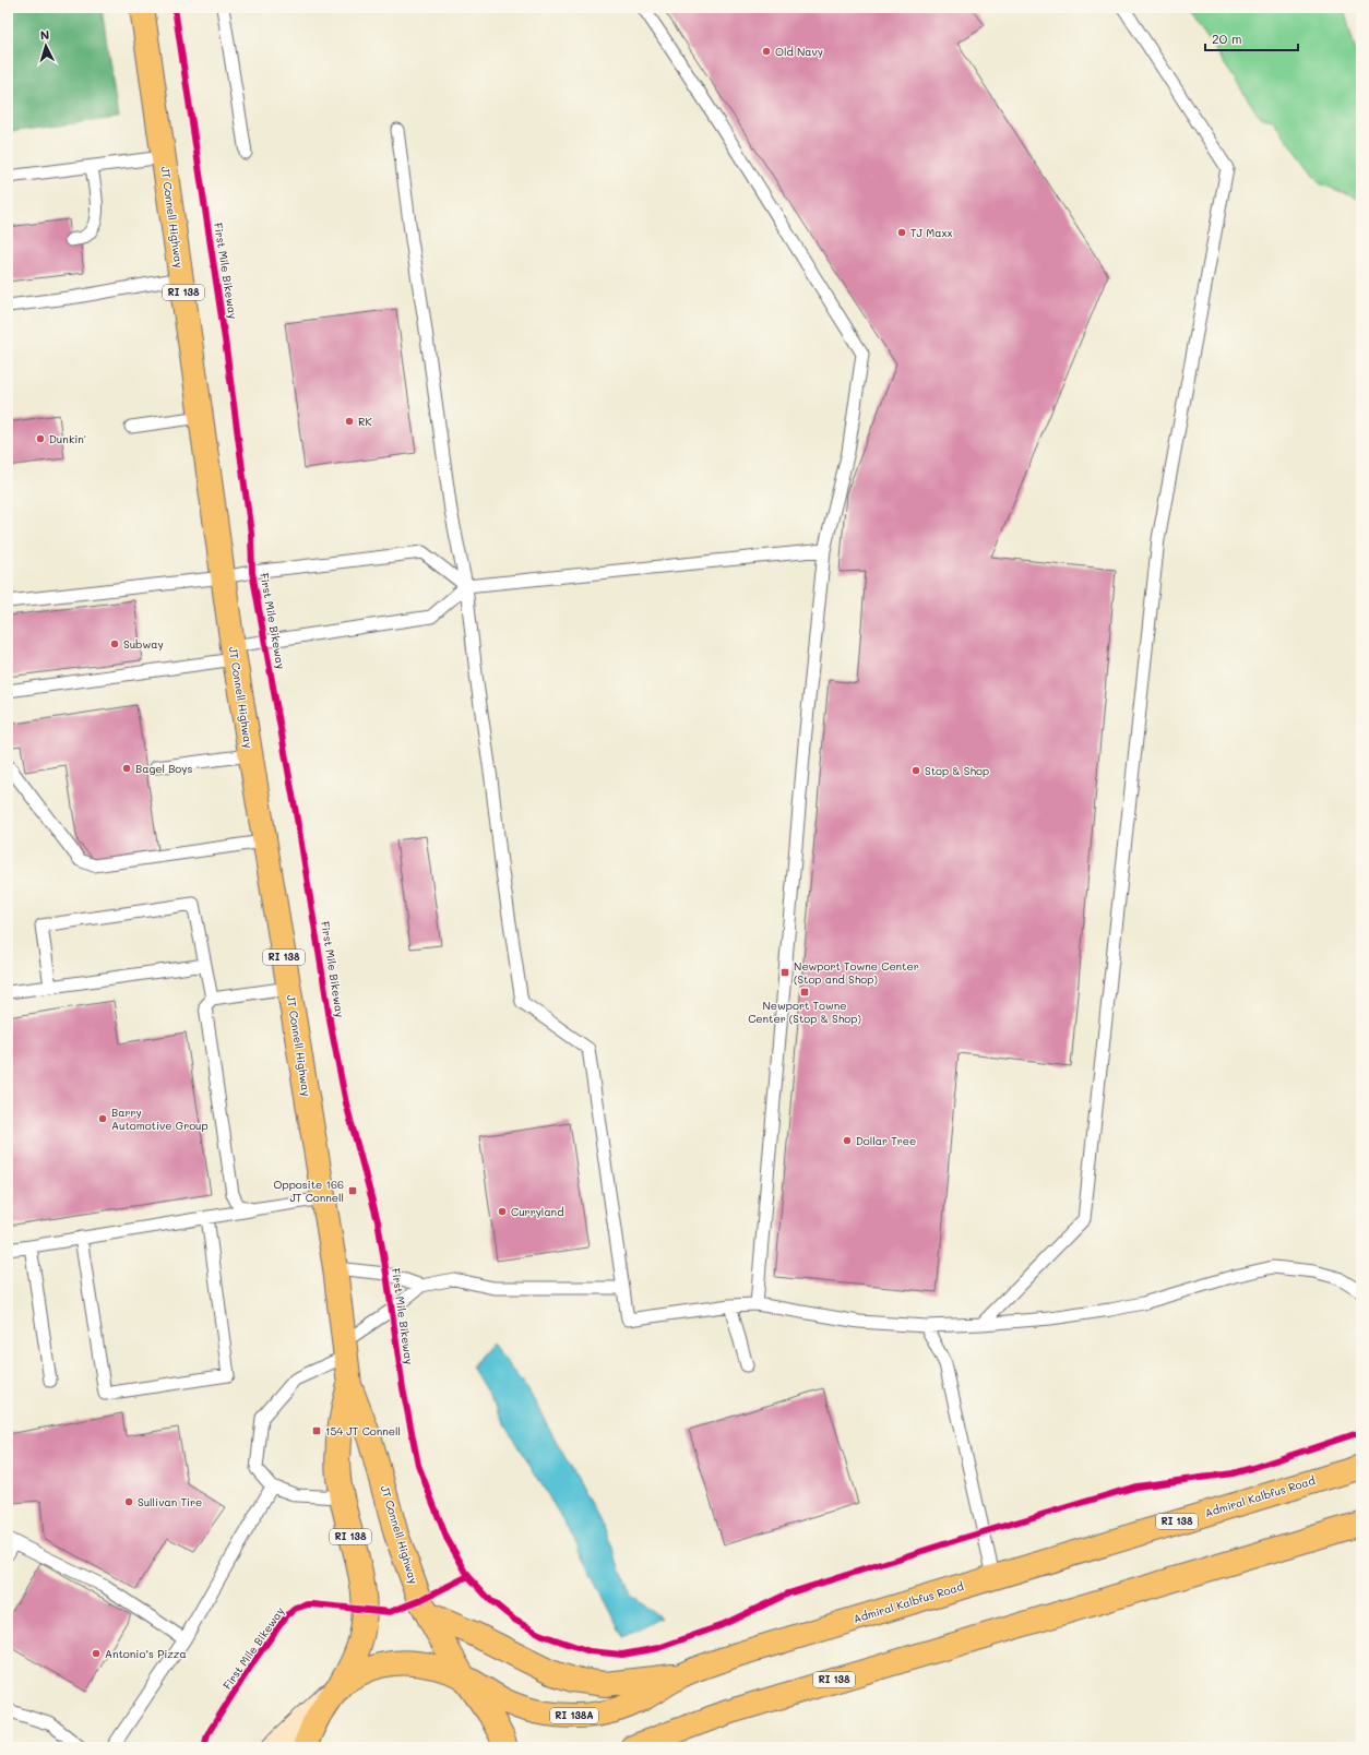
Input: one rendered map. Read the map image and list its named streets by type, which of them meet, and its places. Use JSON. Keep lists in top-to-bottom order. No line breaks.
{"streets":{"highway":["JT Connell Highway","RI 138","Admiral Kalbfus Road","RI 138A"],"cycle path":["First Mile Bikeway"]},"crossings":[["JT Connell Highway","RI 138"],["JT Connell Highway","Admiral Kalbfus Road"],["JT Connell Highway","RI 138A"],["RI 138","Admiral Kalbfus Road"],["RI 138","RI 138A"],["Admiral Kalbfus Road","RI 138A"]],"places":{"other":["Old Navy","TJ Maxx","RK","Dunkin'","Subway","Bagel Boys","Stop & Shop","Barry Automotive Group","Dollar Tree","Curryland","Sullivan Tire","Antonio’s Pizza"],"transit":["Newport Towne Center (Stop and Shop)","Newport Towne Center (Stop & Shop)","Opposite 166 JT Connell","154 JT Connell"]},"scale_bar":"20 m","north":"top"}
